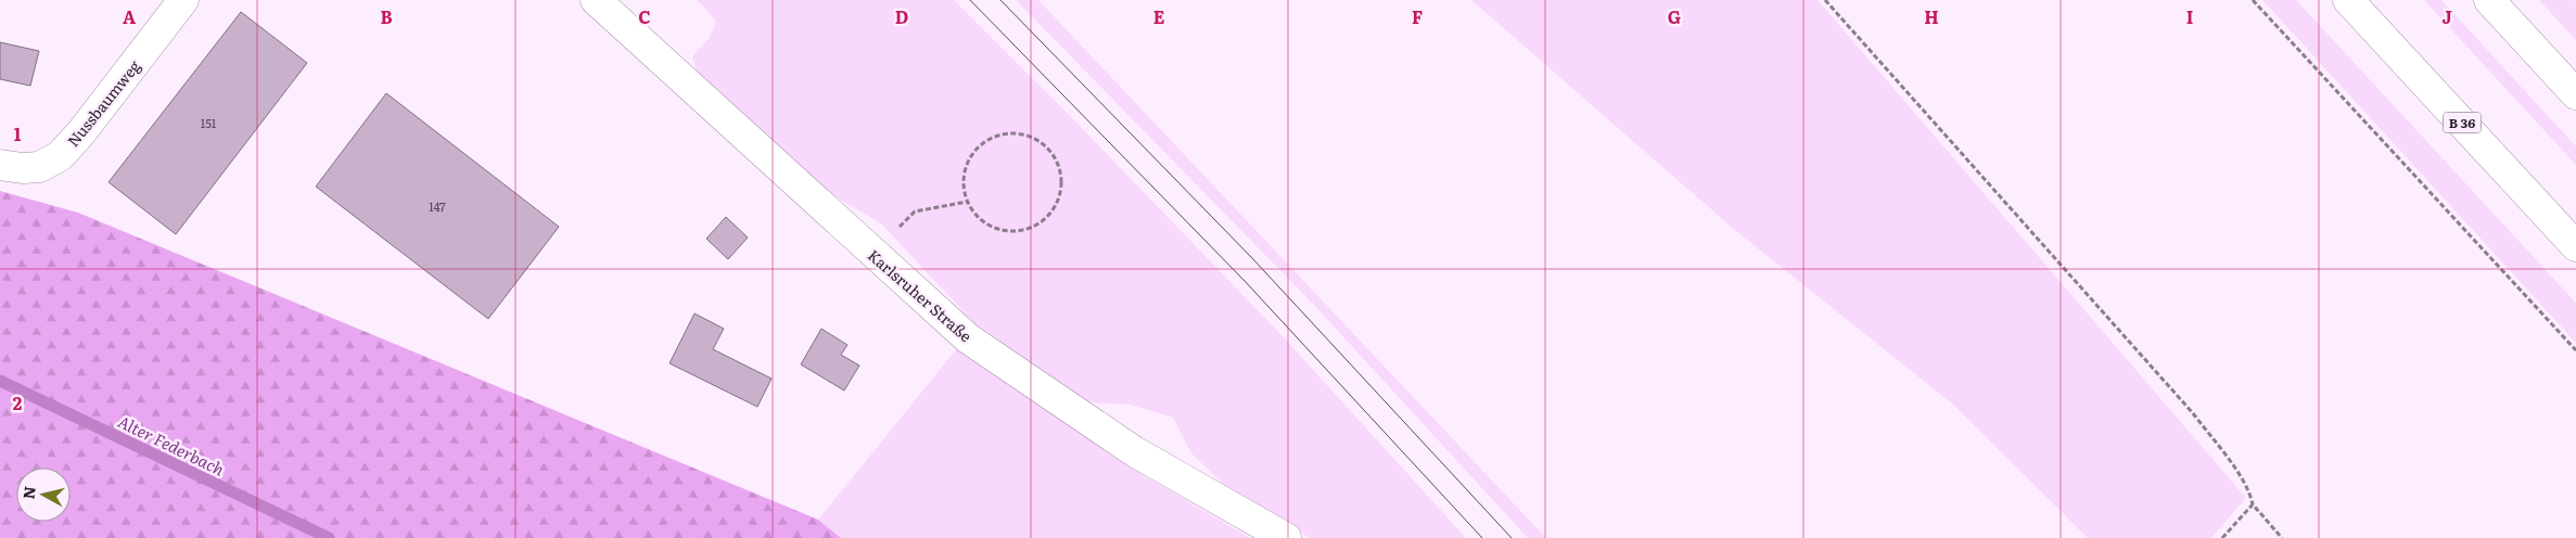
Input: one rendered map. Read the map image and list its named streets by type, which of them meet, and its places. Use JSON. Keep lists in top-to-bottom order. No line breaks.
{"streets":{"main road":["Nussbaumweg","B 36","Karlsruher Straße"]},"water":["Alter Federbach"],"house_numbers":["151","147"],"north":"left","grid":{"columns":["A","B","C","D","E","F","G","H","I","J"],"rows":["1","2"]}}
